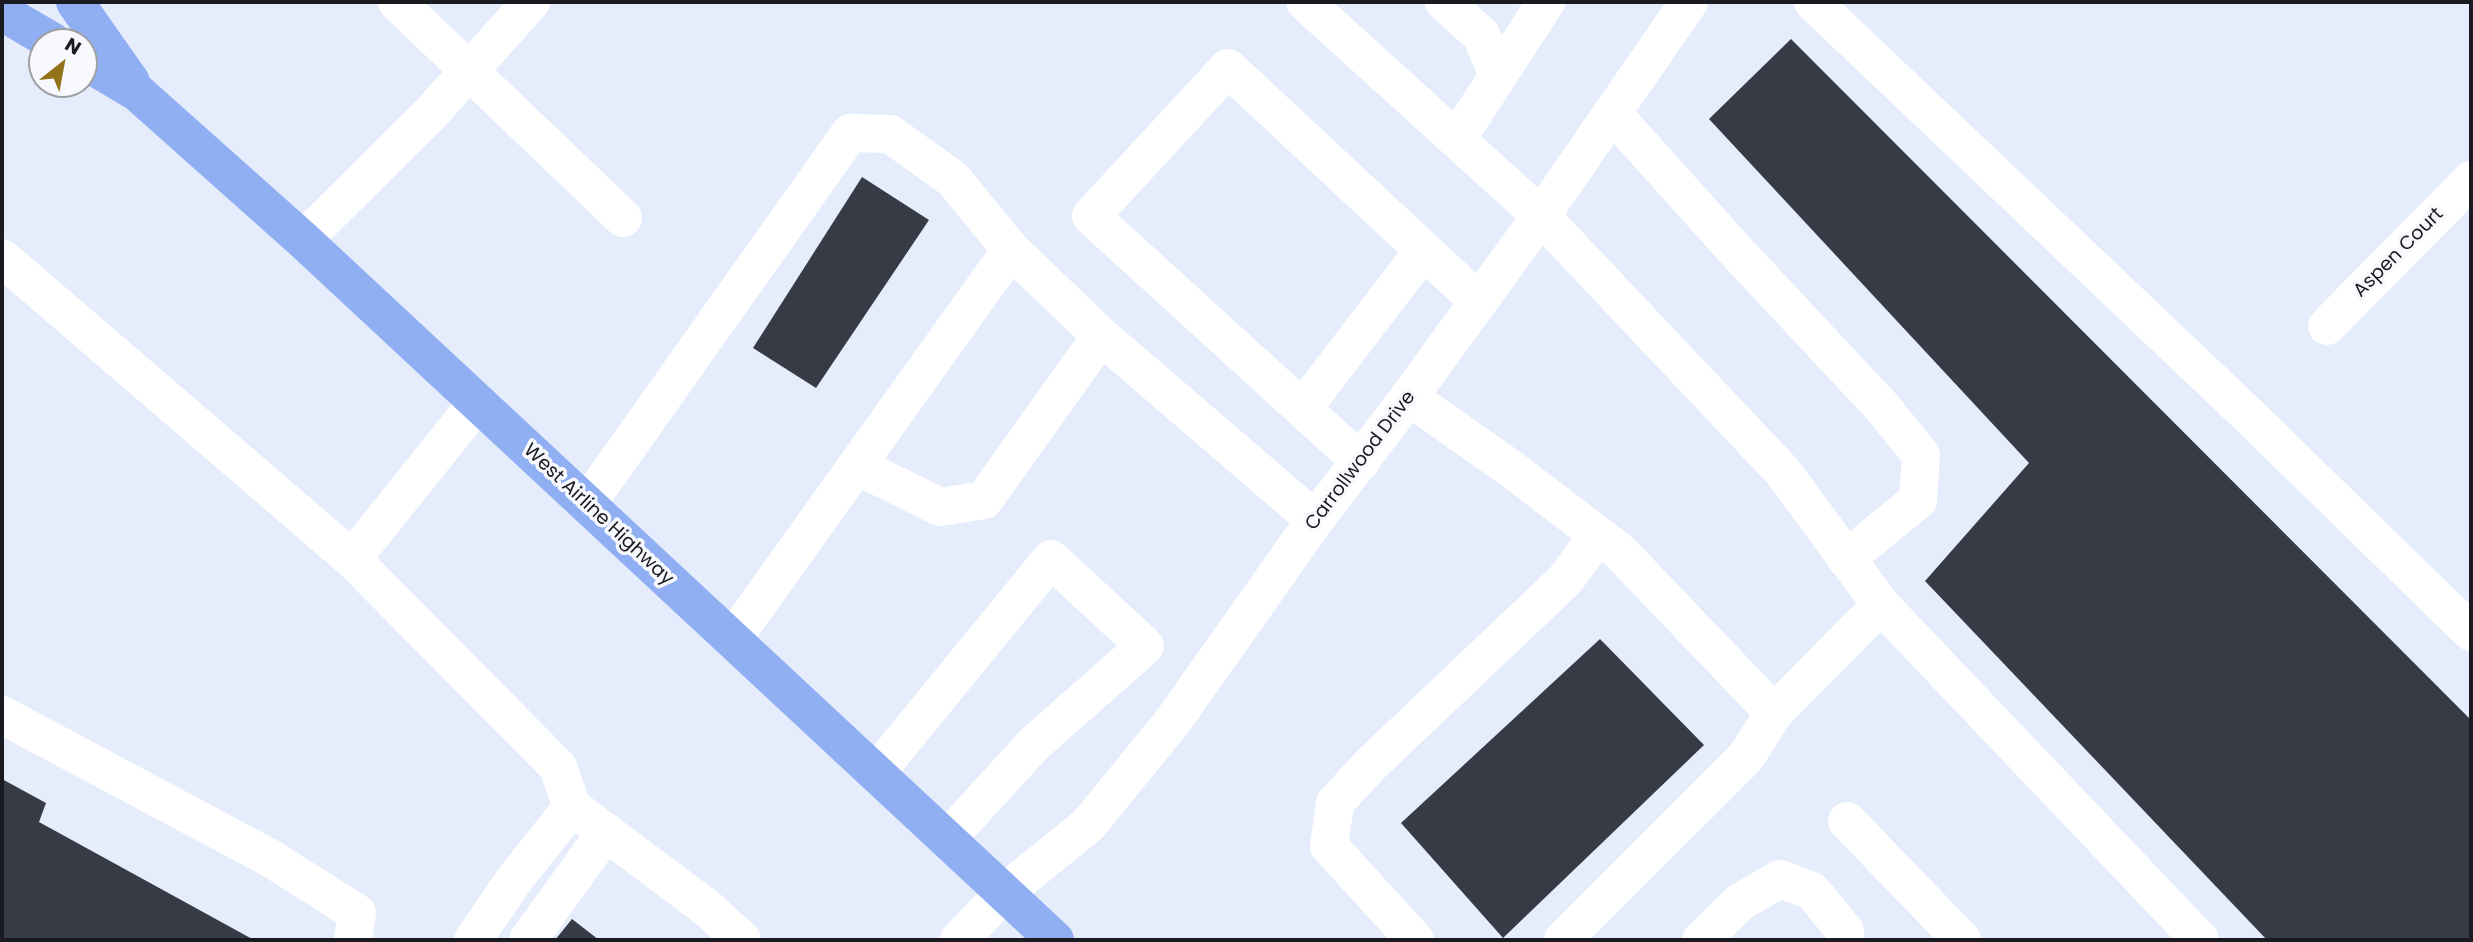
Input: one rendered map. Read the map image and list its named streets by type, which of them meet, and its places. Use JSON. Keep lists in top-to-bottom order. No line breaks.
{"streets":{"highway":["West Airline Highway"],"street":["Aspen Court","Carrollwood Drive"]},"crossings":[["Carrollwood Drive","West Airline Highway"]],"north":"top right"}
